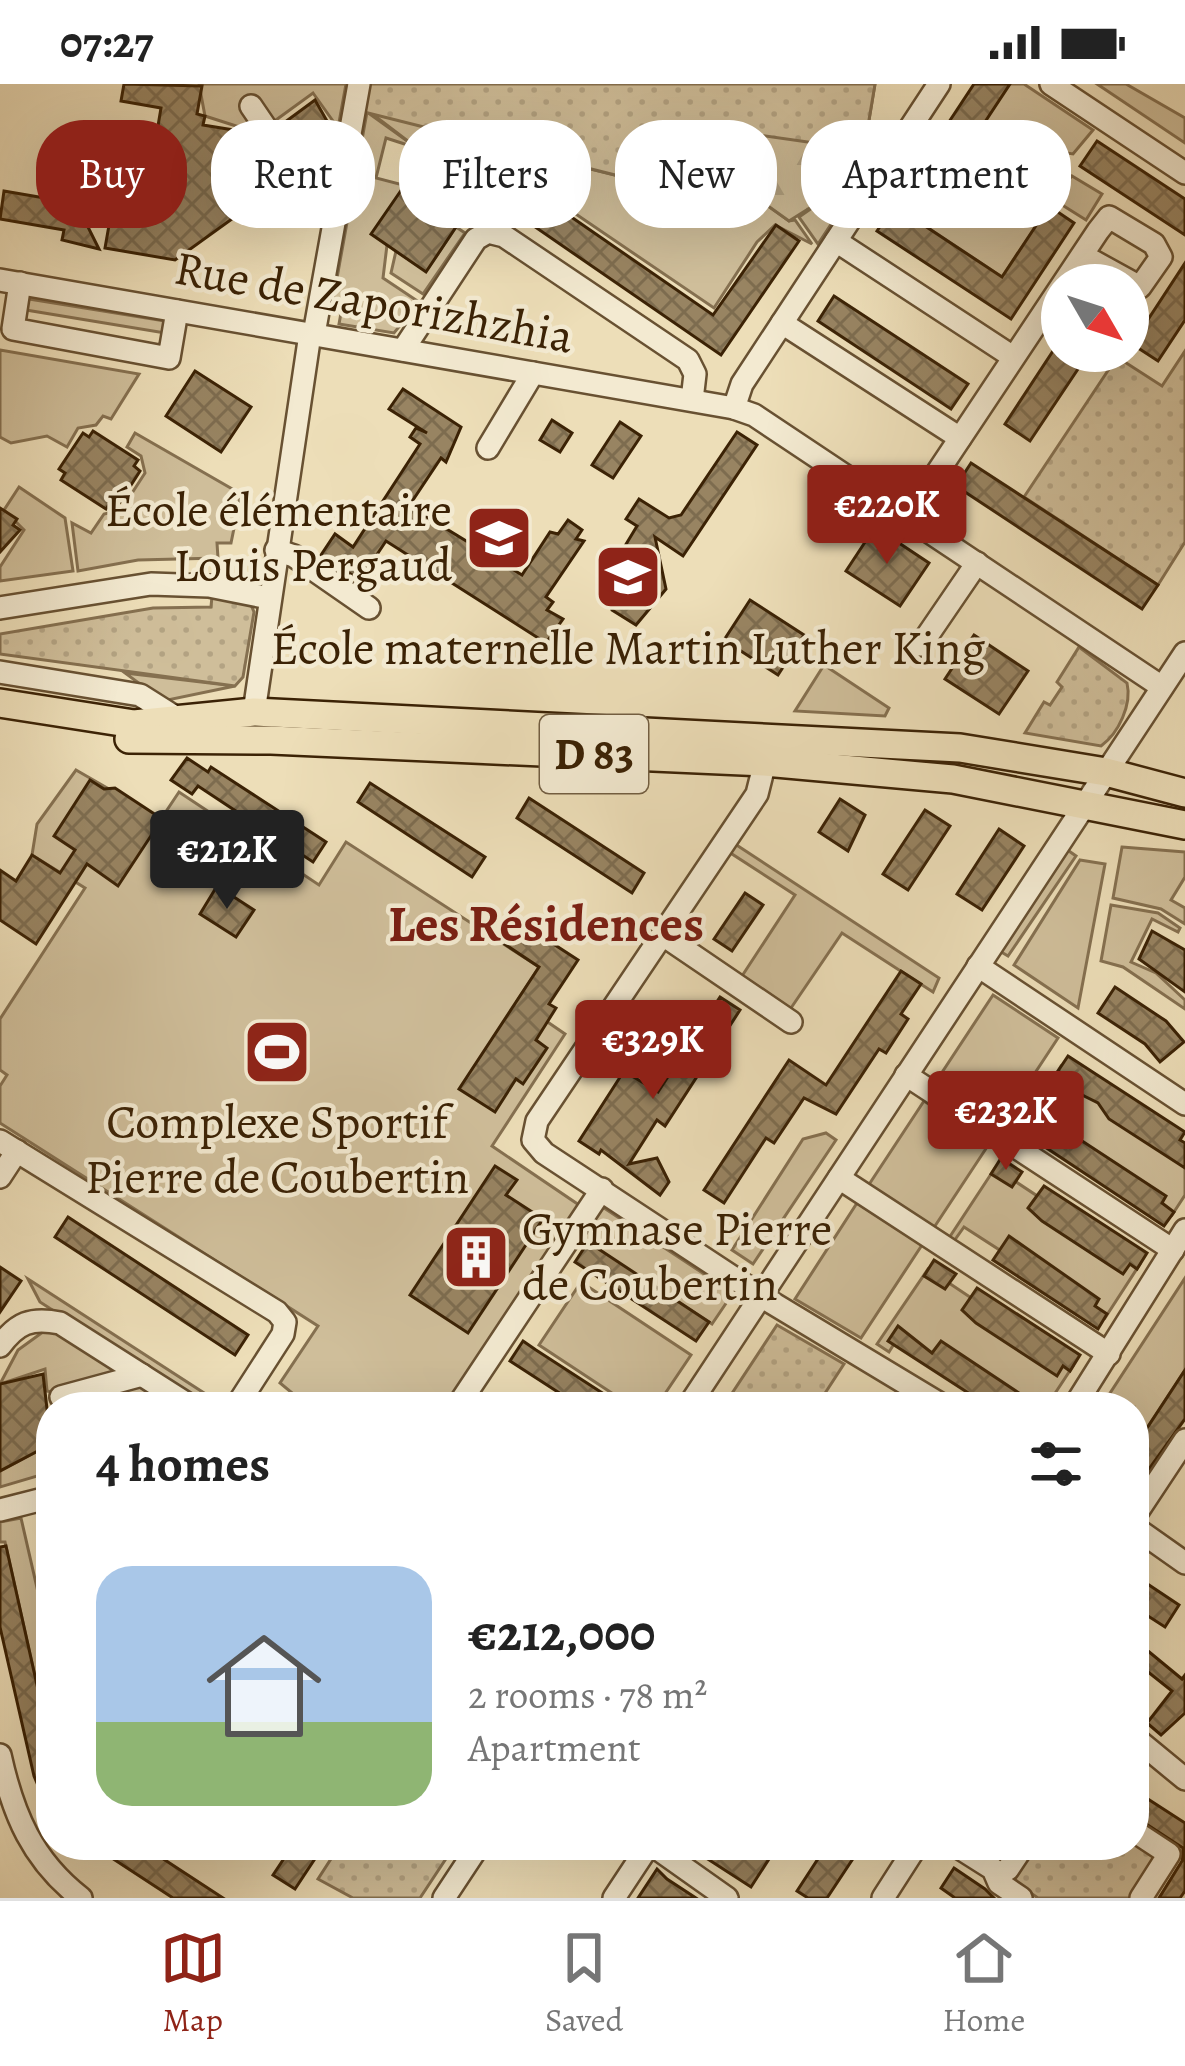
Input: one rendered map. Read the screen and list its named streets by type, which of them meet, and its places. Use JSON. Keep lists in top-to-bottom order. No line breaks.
{"streets":{"main road":["D 83"],"street":["Rue de Zaporizhzhia"]},"districts":["Les Résidences"],"places":{"school or university":["École élémentaire Louis Pergaud","École maternelle Martin Luther King"],"sports":["Complexe Sportif Pierre de Coubertin"],"building":["Gymnase Pierre de Coubertin"]},"north":"bottom right","page":{"status":"07:27","chip":["Buy","Rent","Filters","New","Apartment"],"price":["€220K","€212K","€329K","€232K"],"heading":"4 homes","list":[{"name":"€212,000","note":"2 rooms · 78 m² · Apartment"}],"tabs":["Map","Saved","Home"]}}
